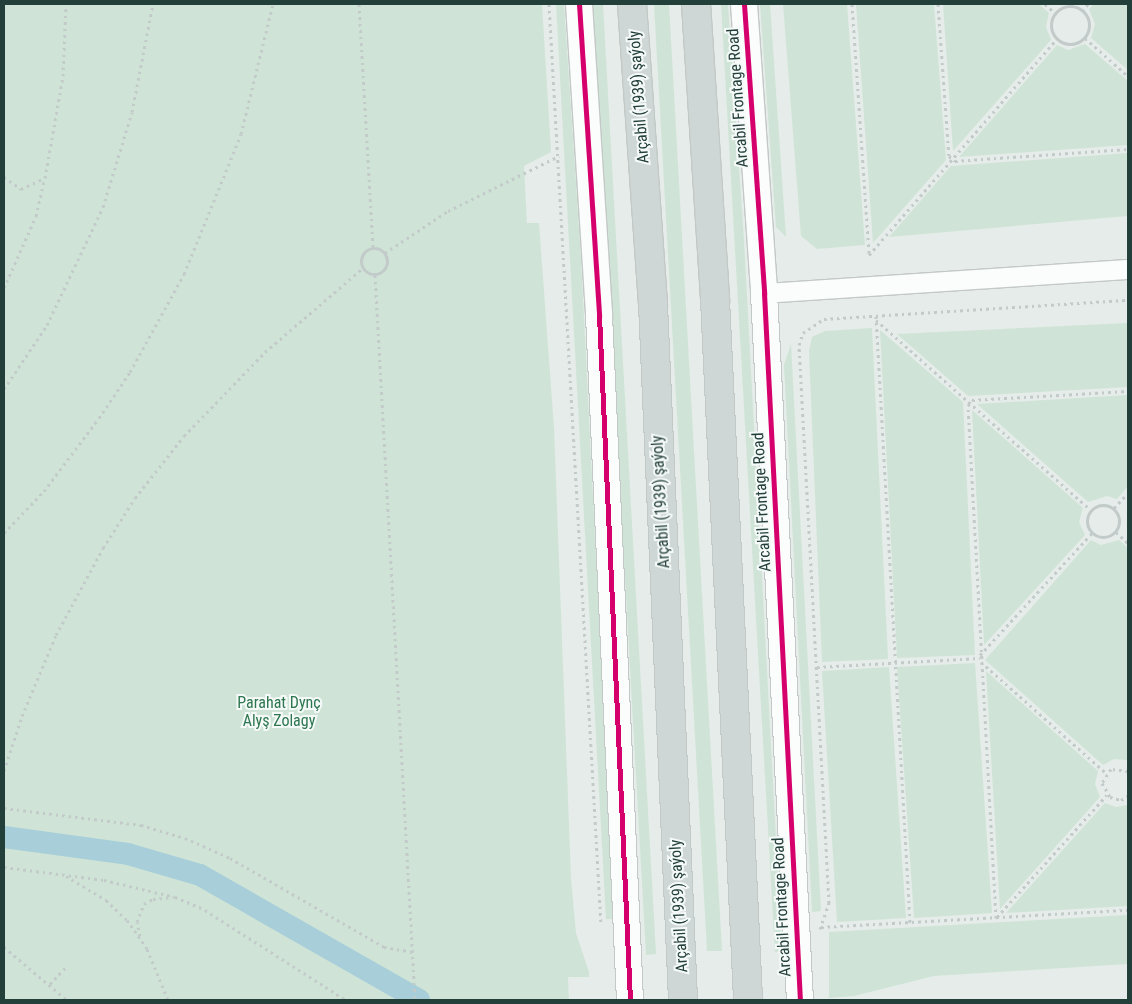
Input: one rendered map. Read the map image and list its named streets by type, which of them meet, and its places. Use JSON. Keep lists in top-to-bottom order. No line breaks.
{"streets":{"main road":["Arçabil (1939) şaýoly"],"street":["Arcabil Frontage Road"]},"parks":["Parahat Dynç Alyş Zolagy"]}
